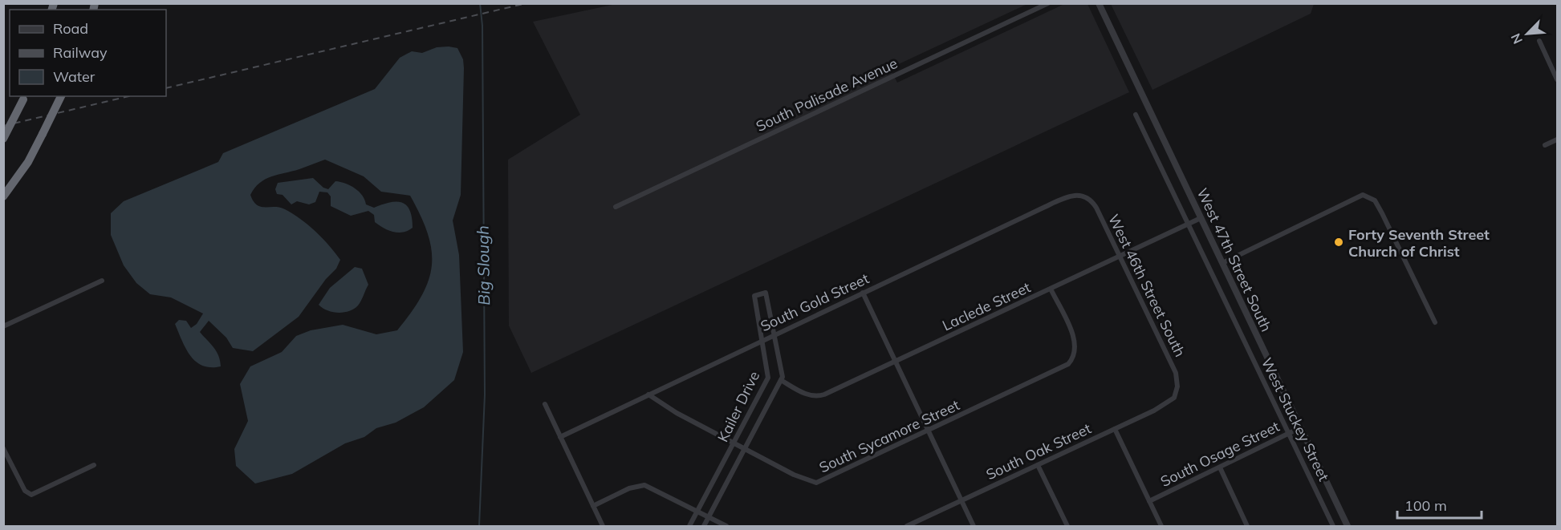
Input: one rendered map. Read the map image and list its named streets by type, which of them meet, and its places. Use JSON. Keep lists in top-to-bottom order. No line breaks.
{"streets":{"street":["South Palisade Avenue","West 47th Street South","West 46th Street South","South Gold Street","Laclede Street","Kailer Drive","West Stuckey Street","South Sycamore Street","South Oak Street","South Osage Street"]},"crossings":[["West 47th Street South","Laclede Street"],["West 47th Street South","South Osage Street"],["West 46th Street South","South Gold Street"],["West 46th Street South","Laclede Street"],["West 46th Street South","South Oak Street"],["South Gold Street","Kailer Drive"],["South Gold Street","South Sycamore Street"],["Laclede Street","Kailer Drive"],["Laclede Street","West Stuckey Street"],["Laclede Street","South Sycamore Street"],["Kailer Drive","South Sycamore Street"],["West Stuckey Street","South Osage Street"]],"water":["Big Slough"],"places":["Forty Seventh Street Church of Christ"],"legend":["Road","Railway","Water"],"scale_bar":"100 m","north":"bottom left"}
